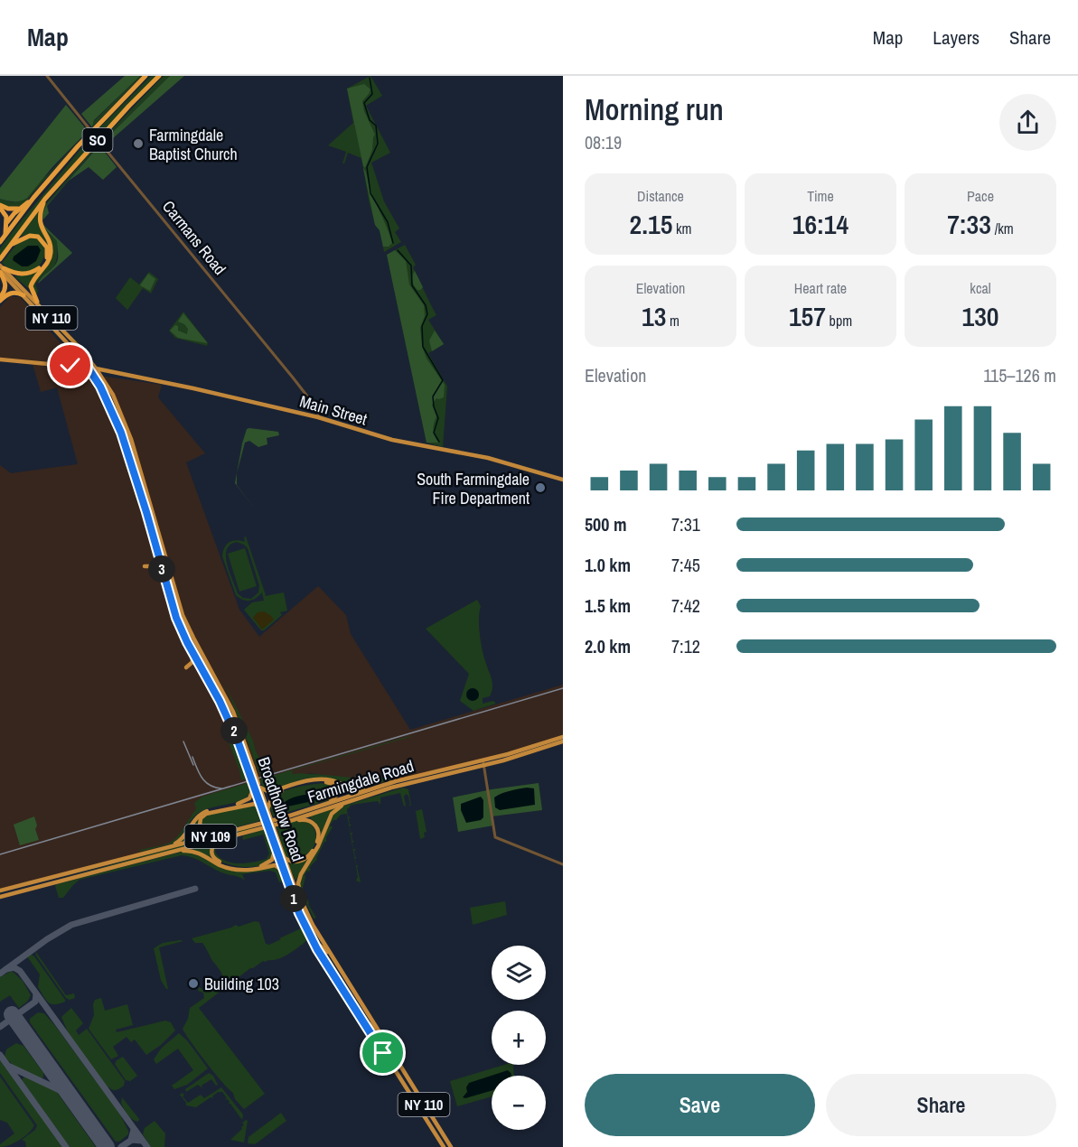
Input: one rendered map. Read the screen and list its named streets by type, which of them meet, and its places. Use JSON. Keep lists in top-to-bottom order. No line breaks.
{"streets":{"highway":["SO"],"main road":["NY 110","Main Street","Farmingdale Road","Broadhollow Road","NY 109"],"street":["Carmans Road"]},"crossings":[["Carmans Road","Main Street"],["NY 110","Main Street"],["NY 110","Broadhollow Road"],["Main Street","Broadhollow Road"]],"places":["Farmingdale Baptist Church","South Farmingdale Fire Department","Building 103"],"page":{"header":"Map","nav":["Map","Layers","Share"],"heading":["Morning run","08:19"],"stats":[["Distance","2.15 km"],["Time","16:14"],["Pace","7:33 /km"],["Elevation","13 m"],["Heart rate","157 bpm"],["kcal","130"]],"chart":["Elevation","115–126 m"],"list":[{"name":"500 m","note":"7:31"},{"name":"1.0 km","note":"7:45"},{"name":"1.5 km","note":"7:42"},{"name":"2.0 km","note":"7:12"}],"pins":["3","2","1"],"map_buttons":["+","−"],"buttons":["Save","Share"]}}
